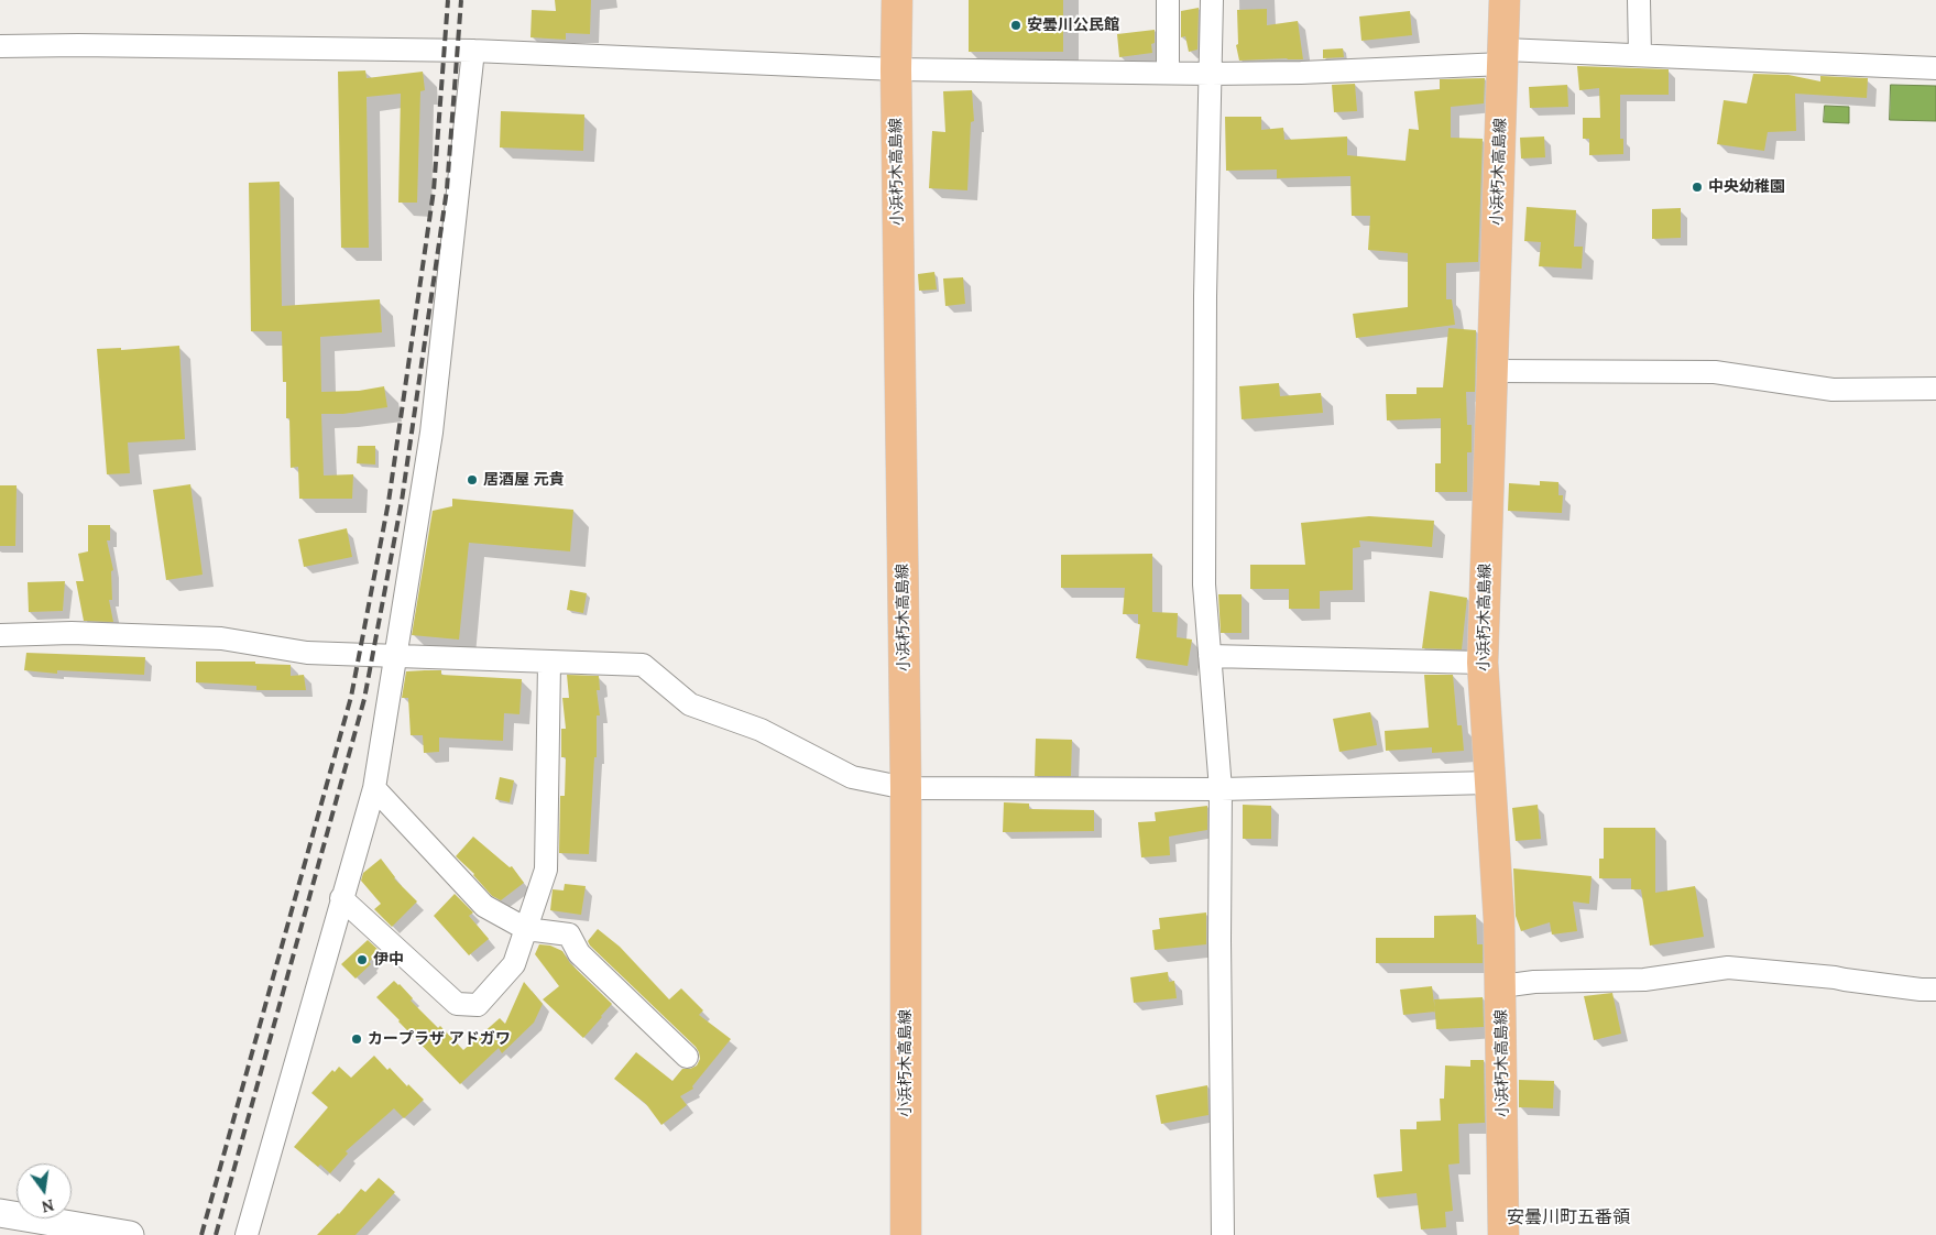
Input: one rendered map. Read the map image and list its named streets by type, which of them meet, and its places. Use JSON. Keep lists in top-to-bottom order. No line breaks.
{"streets":{"main road":["小浜朽木高島線"]},"districts":["安曇川町五番領"],"places":["安曇川公民館","中央幼稚園","居酒屋 元貴","伊中","カープラザ アドガワ"],"north":"bottom"}
